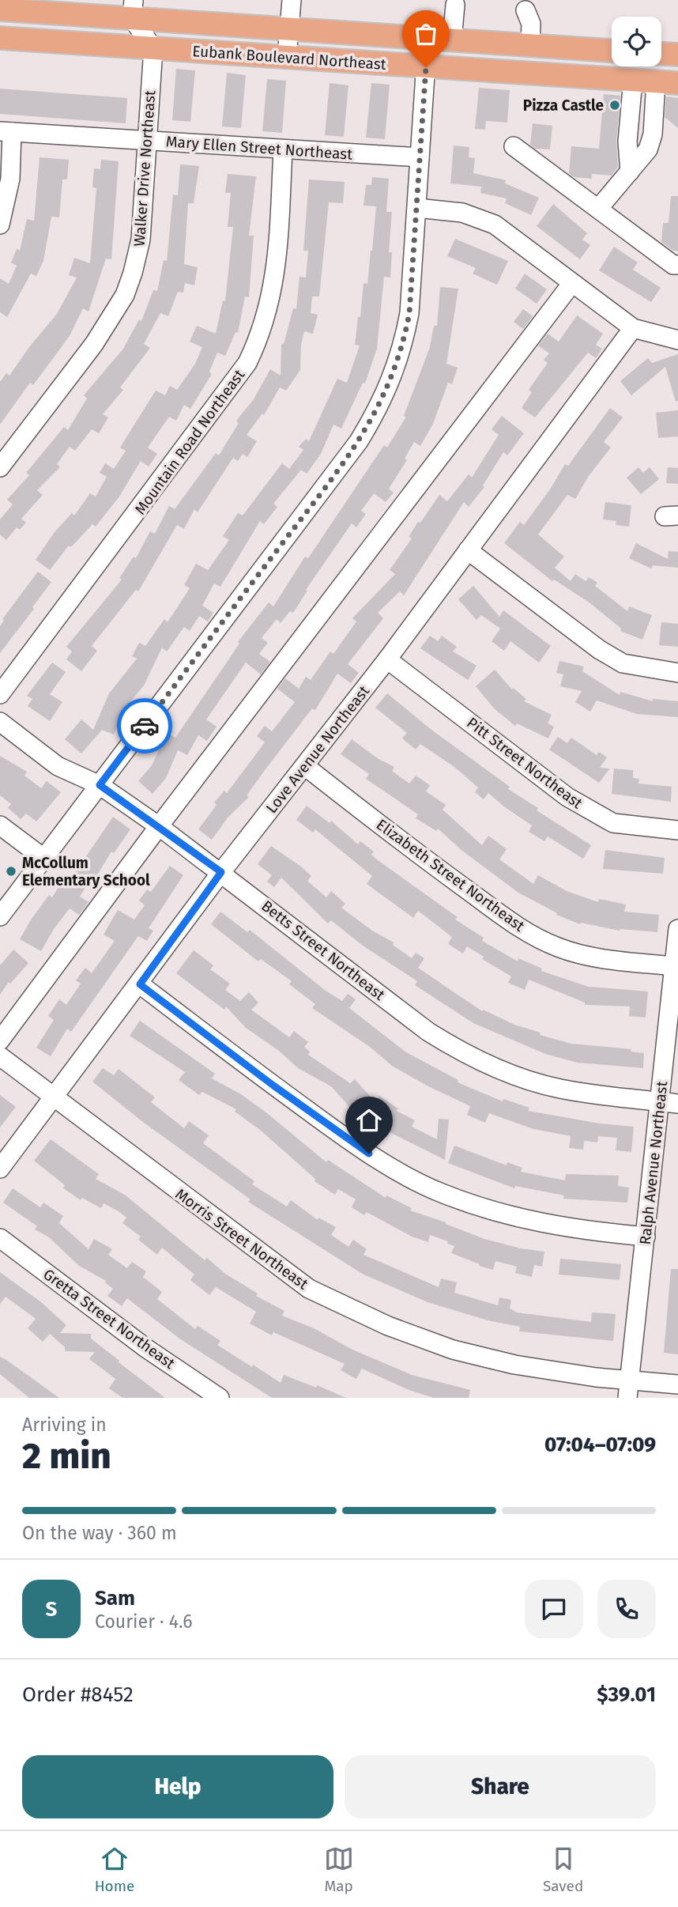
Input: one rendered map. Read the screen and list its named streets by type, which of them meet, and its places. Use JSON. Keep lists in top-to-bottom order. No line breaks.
{"streets":{"main road":["Eubank Boulevard Northeast"],"street":["Mary Ellen Street Northeast","Walker Drive Northeast","Mountain Road Northeast","Love Avenue Northeast","Pitt Street Northeast","Elizabeth Street Northeast","Betts Street Northeast","Ralph Avenue Northeast","Morris Street Northeast","Gretta Street Northeast"]},"crossings":[["Eubank Boulevard Northeast","Walker Drive Northeast"],["Mary Ellen Street Northeast","Walker Drive Northeast"],["Mary Ellen Street Northeast","Mountain Road Northeast"],["Love Avenue Northeast","Pitt Street Northeast"],["Love Avenue Northeast","Elizabeth Street Northeast"],["Love Avenue Northeast","Betts Street Northeast"],["Love Avenue Northeast","Morris Street Northeast"],["Elizabeth Street Northeast","Ralph Avenue Northeast"],["Betts Street Northeast","Ralph Avenue Northeast"],["Ralph Avenue Northeast","Morris Street Northeast"]],"places":["Pizza Castle","McCollum Elementary School"],"page":{"heading":["2 min","Arriving in","07:04–07:09"],"panel":["Sam","Courier · 4.6","Order #8452","$39.01"],"bar":"On the way · 360 m","round":"S","buttons":["Help","Share"],"tabs":["Home","Map","Saved"]}}
